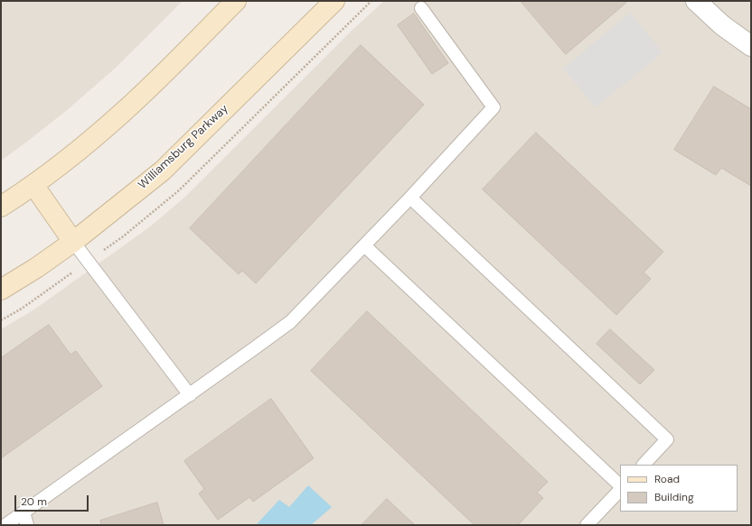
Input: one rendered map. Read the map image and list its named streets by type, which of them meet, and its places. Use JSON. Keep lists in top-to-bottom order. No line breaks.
{"streets":{"street":["Williamsburg Parkway"]},"legend":["Road","Building"],"scale_bar":"20 m"}
